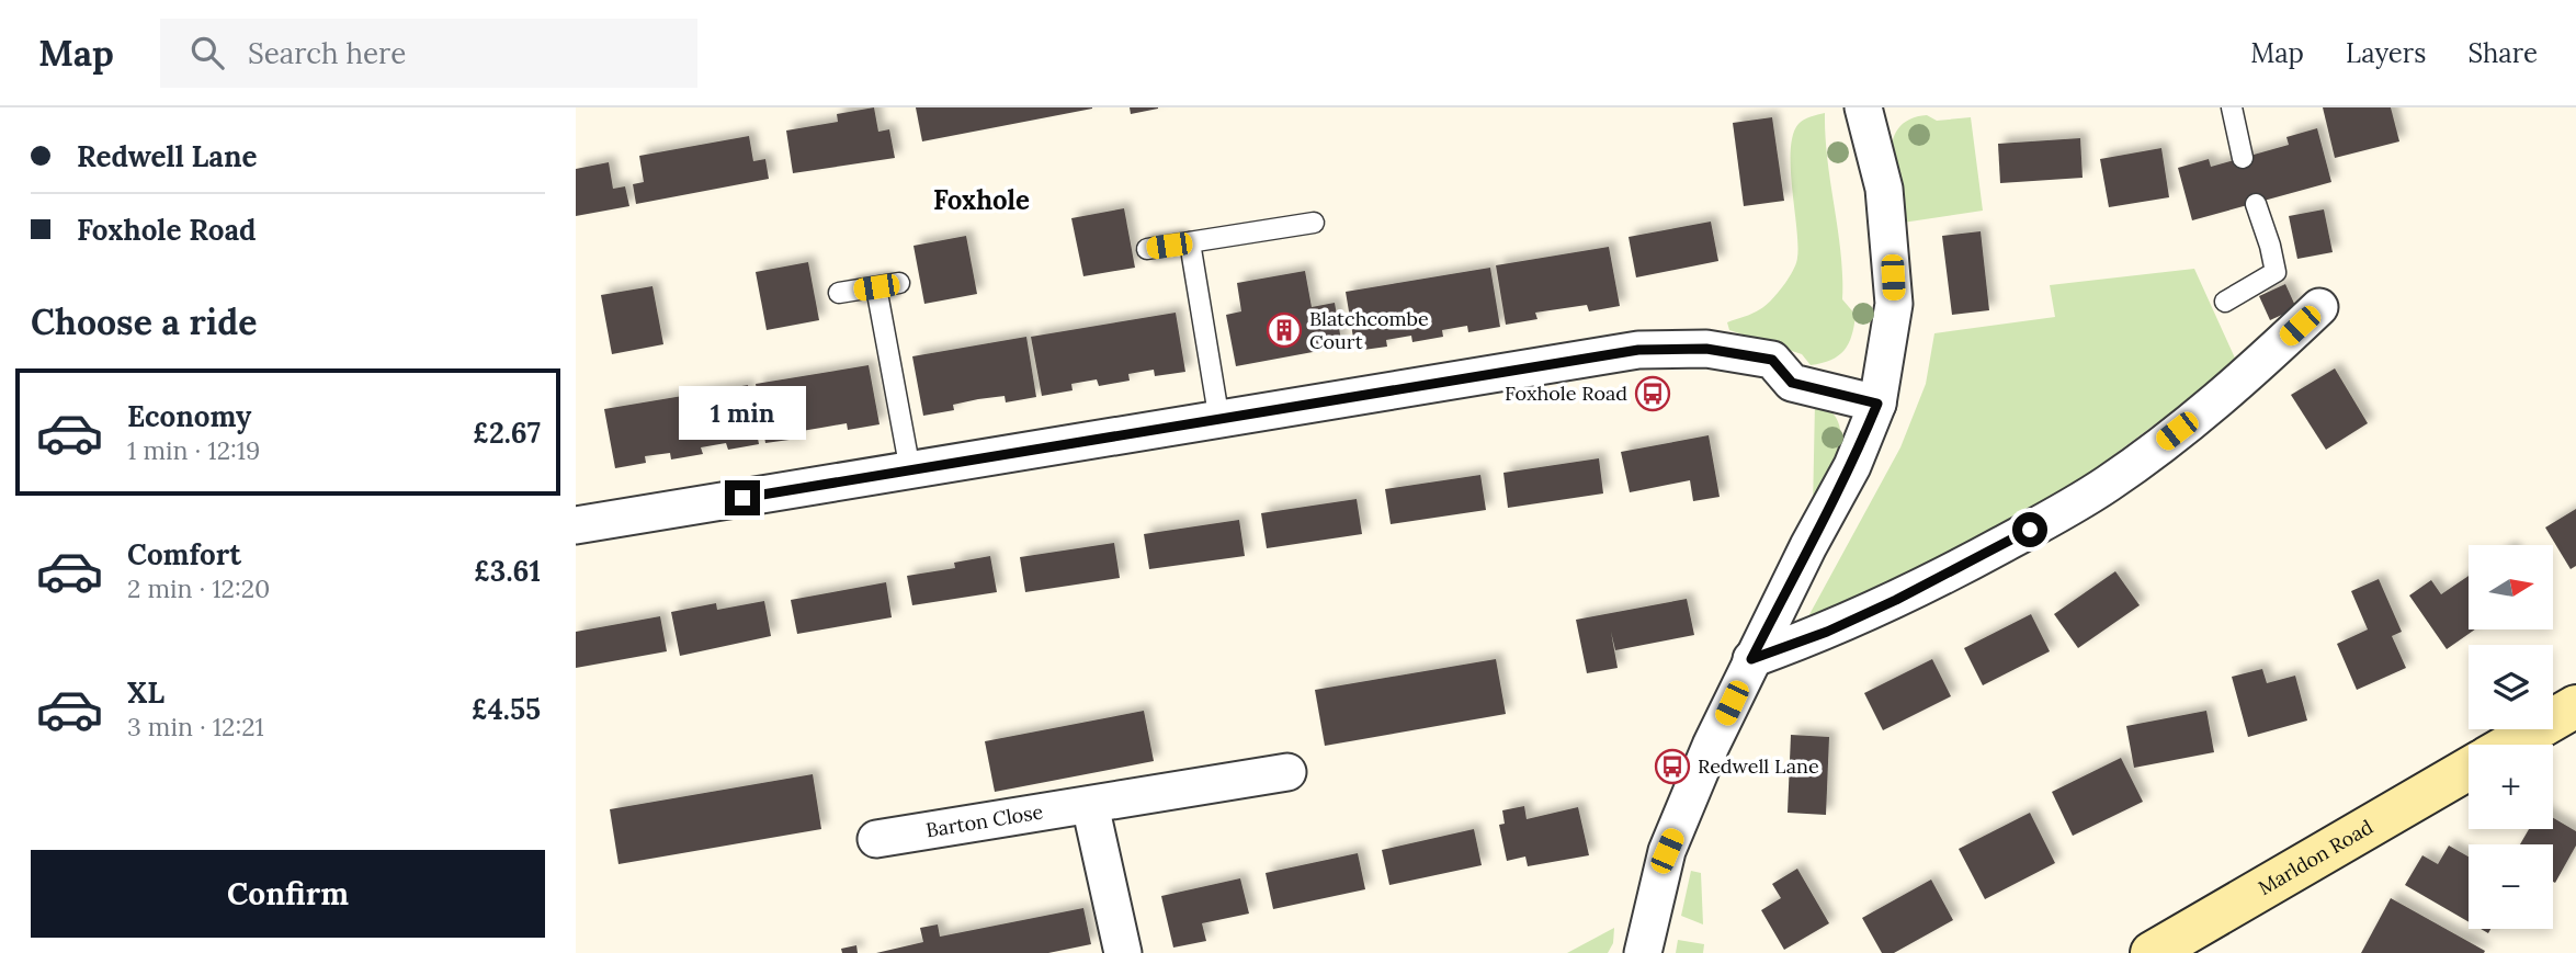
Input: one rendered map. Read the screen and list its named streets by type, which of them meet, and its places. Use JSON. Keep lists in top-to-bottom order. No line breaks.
{"streets":{"main road":["Marldon Road"],"street":["Barton Close"]},"districts":["Foxhole"],"places":{"building":["Blatchcombe Court"],"bus stop":["Foxhole Road","Redwell Lane"]},"north":"right","page":{"header":"Map","search":"Search here","nav":["Map","Layers","Share"],"banner":["Redwell Lane","Foxhole Road"],"heading":"Choose a ride","list":[{"name":"Economy","note":"1 min · 12:19","value":"£2.67"},{"name":"Comfort","note":"2 min · 12:20","value":"£3.61"},{"name":"XL","note":"3 min · 12:21","value":"£4.55"}],"bubble":"1 min","map_buttons":["+","−"],"buttons":"Confirm"}}
